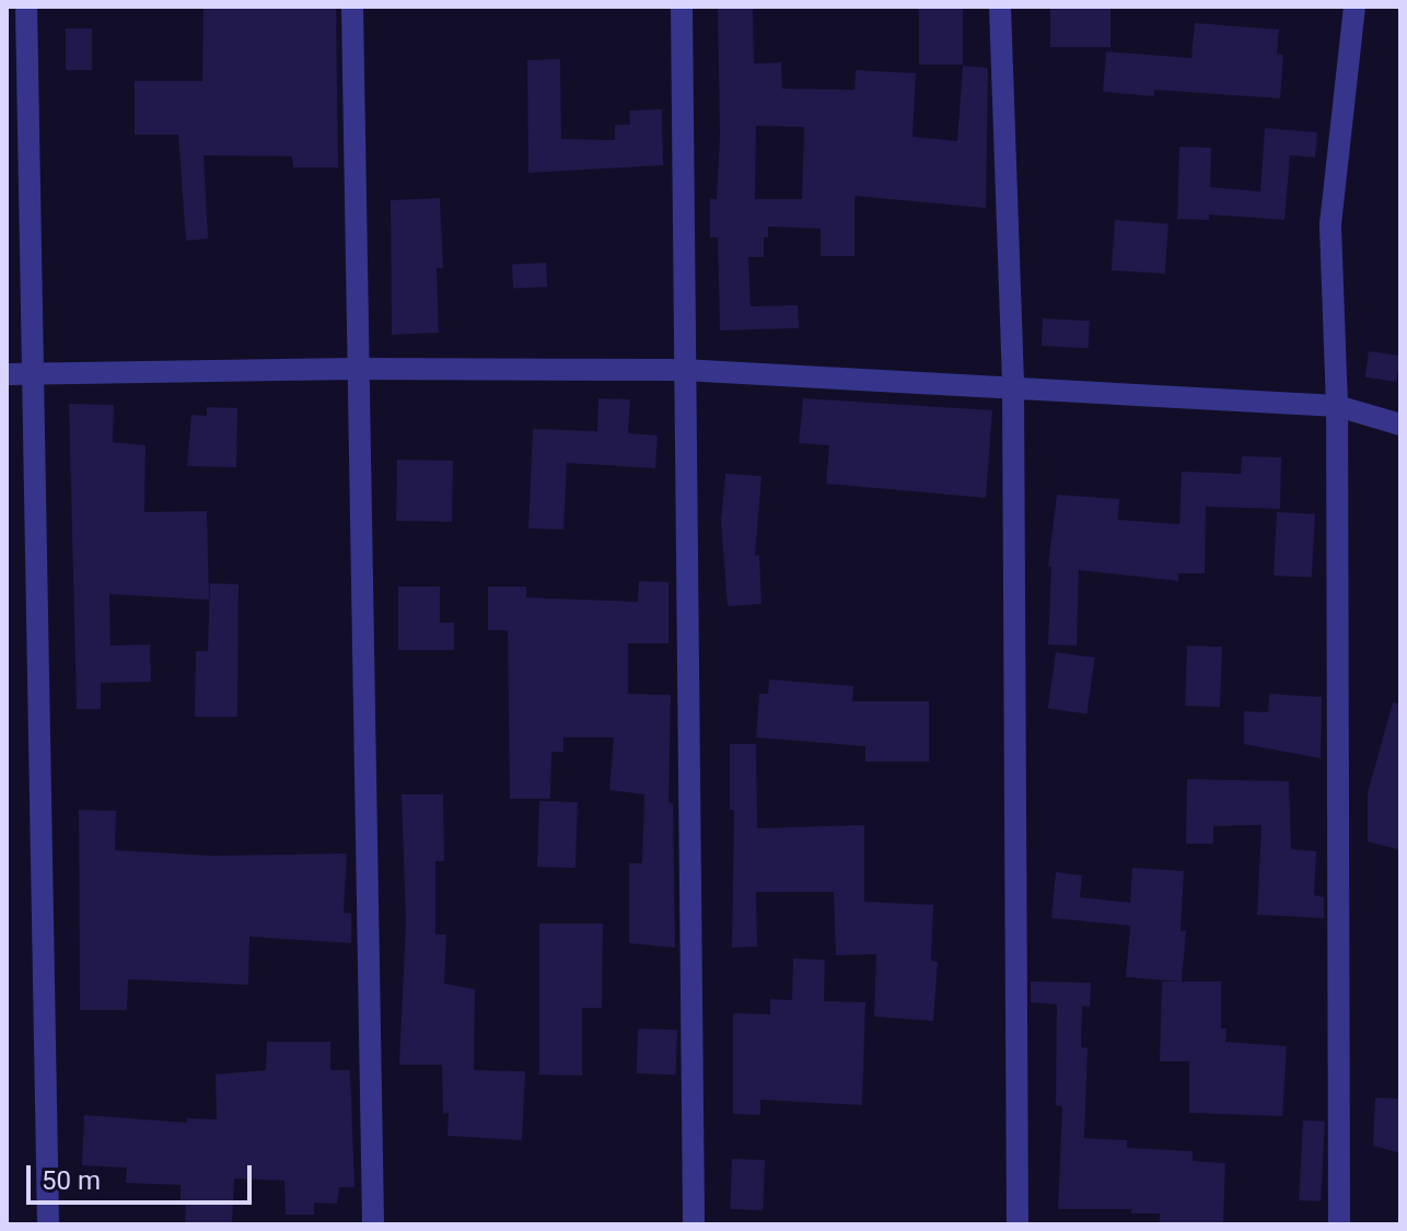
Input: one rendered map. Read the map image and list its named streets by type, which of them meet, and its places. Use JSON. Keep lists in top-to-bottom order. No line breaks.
{"scale_bar":"50 m"}
